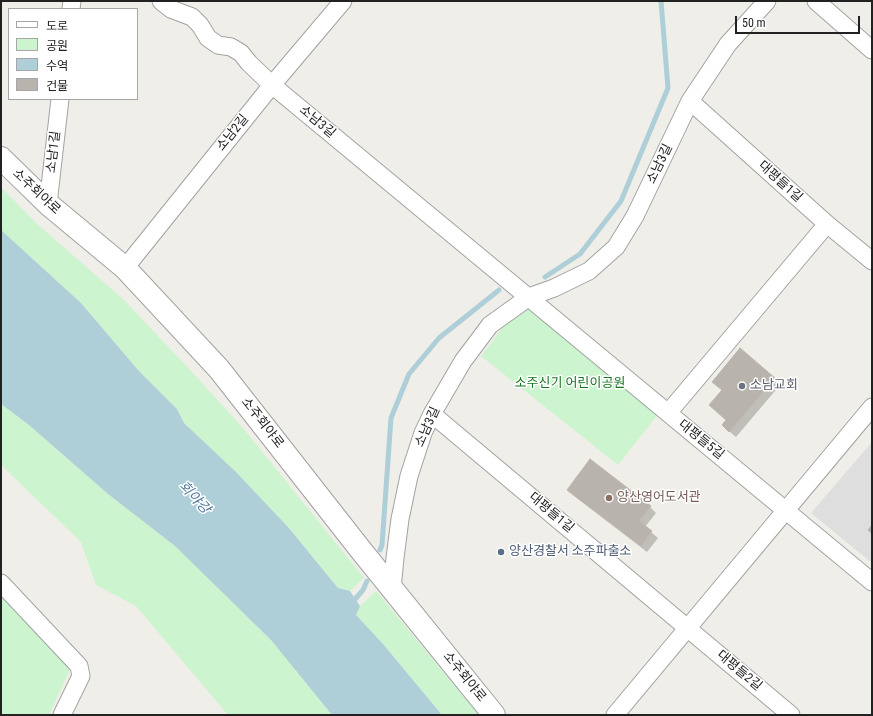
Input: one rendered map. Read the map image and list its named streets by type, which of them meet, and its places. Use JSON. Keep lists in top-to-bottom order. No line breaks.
{"streets":{"street":["소남3길","소남2길","소남1길","대평들1길","소주회야로","대평들5길","대평들2길"]},"crossings":[["소남3길","소남2길"],["소남3길","대평들1길"],["소남3길","소주회야로"],["소남3길","대평들5길"],["소남2길","소주회야로"],["소남1길","소주회야로"],["대평들1길","대평들2길"]],"water":["회야강"],"parks":["소주신기 어린이공원"],"places":["소남교회","양산영어도서관","양산경찰서 소주파출소"],"legend":["도로","공원","수역","건물"],"scale_bar":"50 m"}
